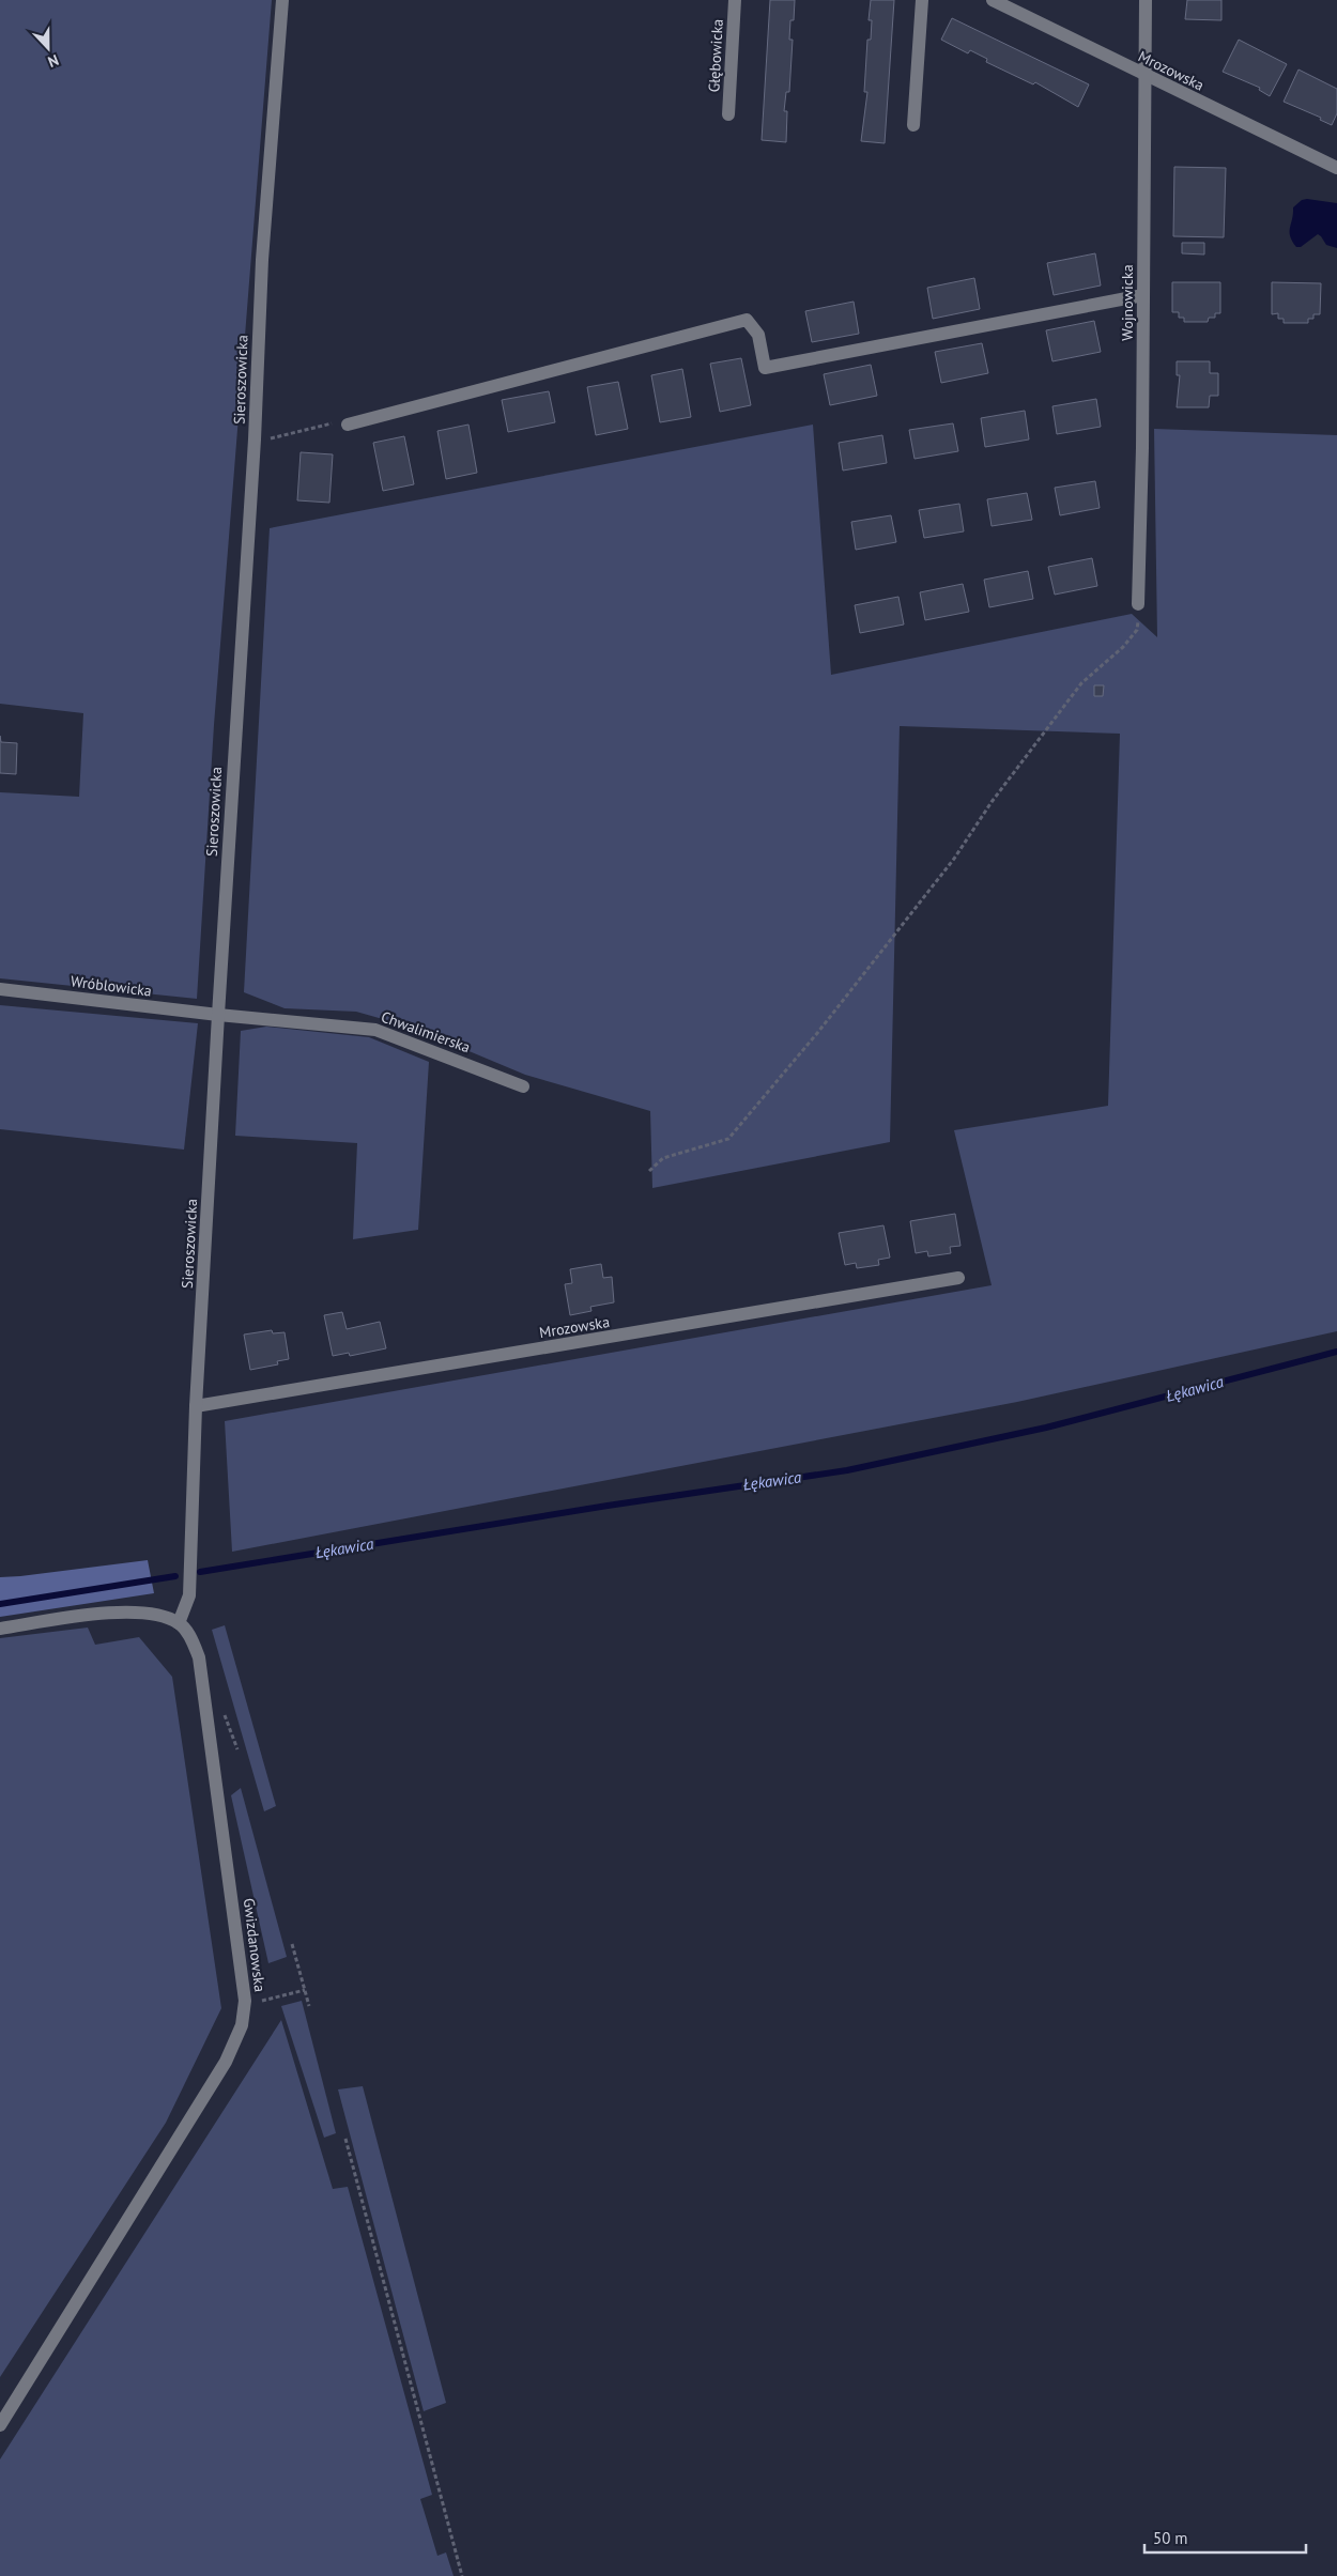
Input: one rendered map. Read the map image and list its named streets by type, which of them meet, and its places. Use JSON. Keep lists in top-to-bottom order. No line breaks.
{"streets":{"street":["Głębowicka","Mrozowska","Wojnowicka","Sieroszowicka","Wróblowicka","Chwalimierska","Gwizdanowska"]},"crossings":[["Mrozowska","Wojnowicka"],["Mrozowska","Sieroszowicka"],["Sieroszowicka","Wróblowicka"],["Sieroszowicka","Chwalimierska"],["Sieroszowicka","Gwizdanowska"],["Wróblowicka","Chwalimierska"]],"water":["Łękawica"],"scale_bar":"50 m","north":"bottom"}
